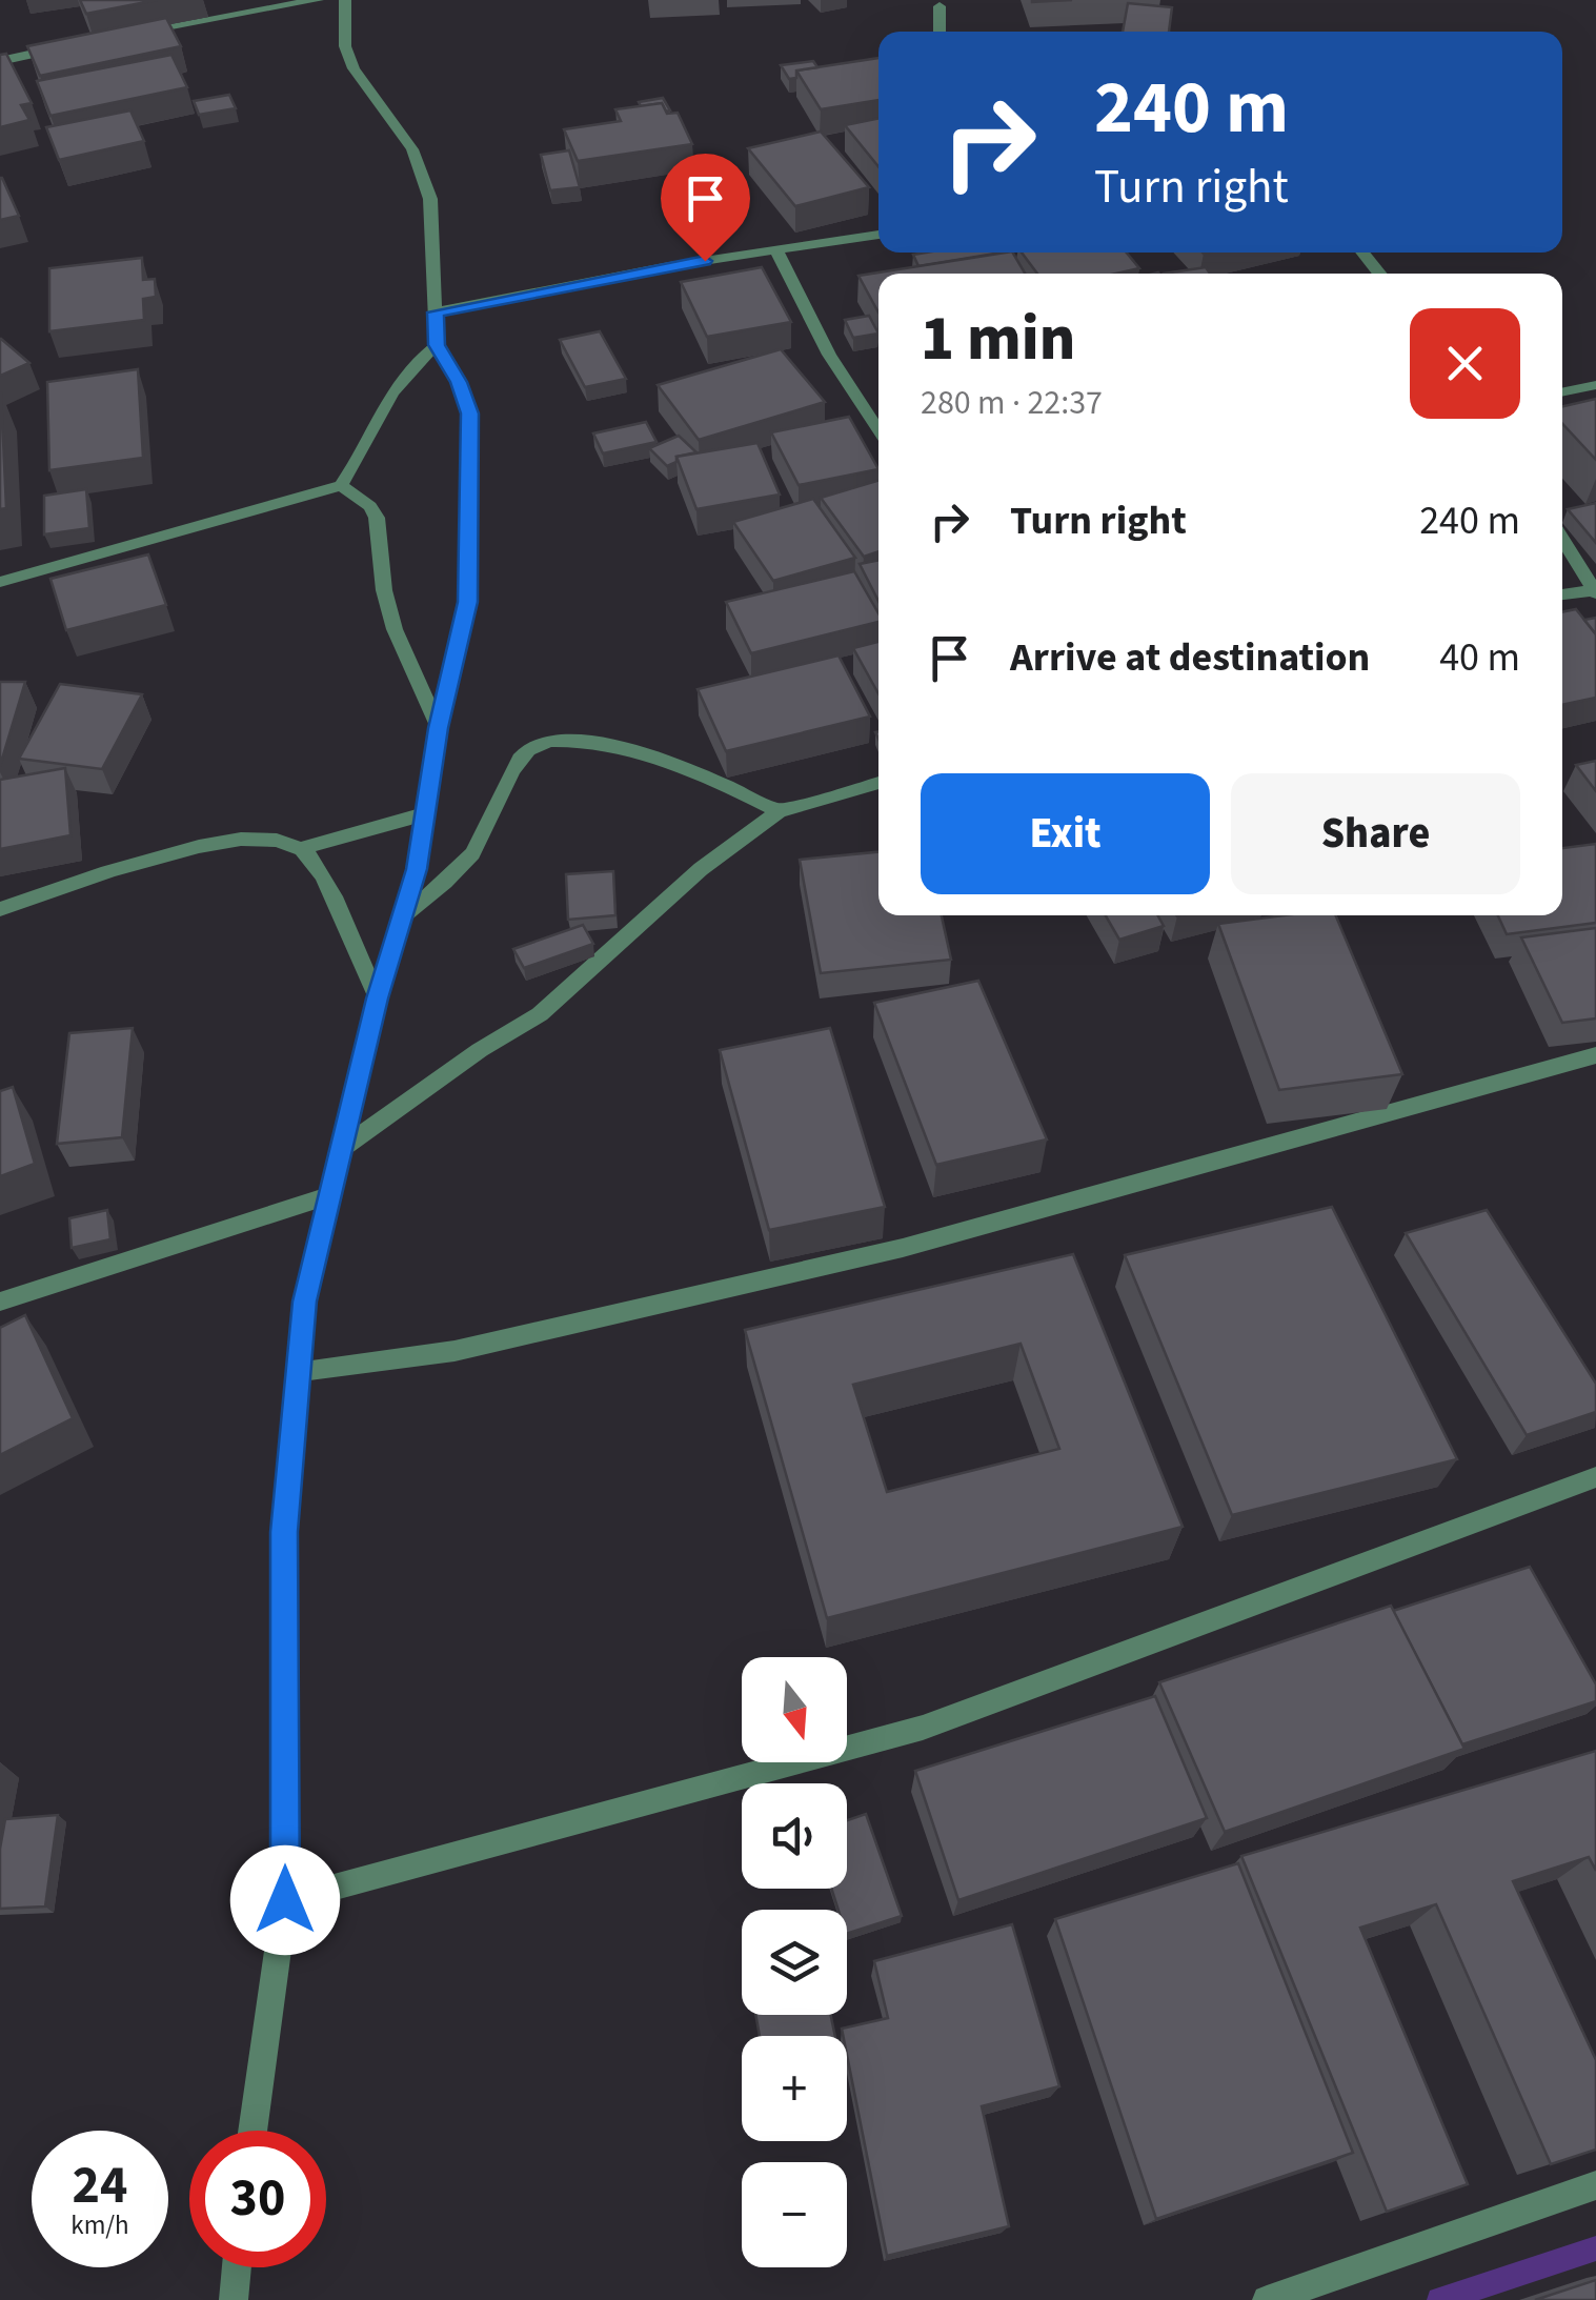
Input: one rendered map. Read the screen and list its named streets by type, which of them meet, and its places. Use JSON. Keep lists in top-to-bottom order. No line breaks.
{"north":"bottom","page":{"turn":["240 m","Turn right"],"heading":["1 min","280 m · 22:37"],"list":[{"name":"Turn right","value":"240 m"},{"name":"Arrive at destination","value":"40 m"}],"buttons":["Exit","Share"],"map_buttons":["+","−"],"speed":"24 km/h","limit":"30"}}
